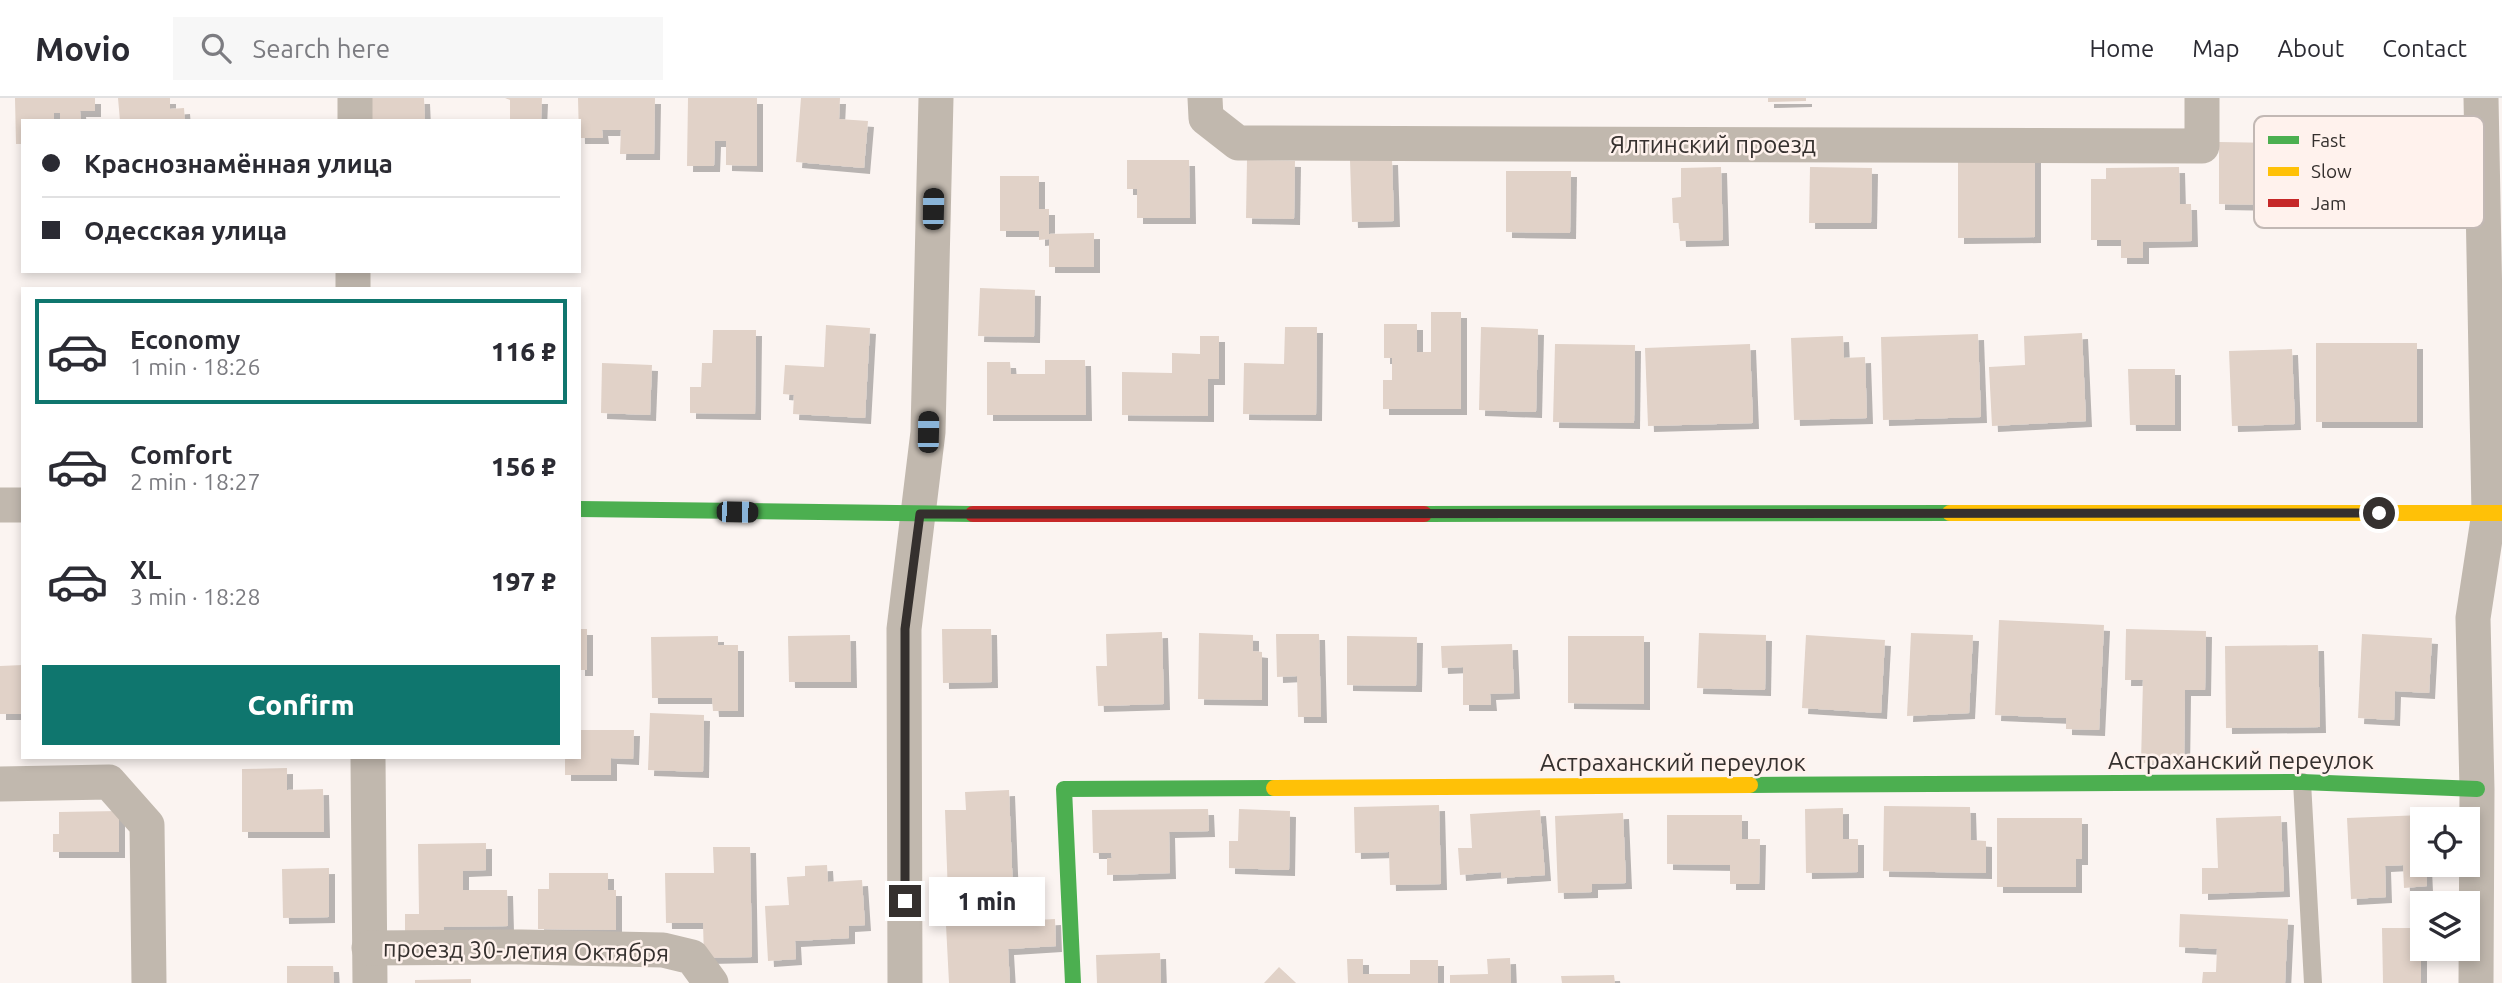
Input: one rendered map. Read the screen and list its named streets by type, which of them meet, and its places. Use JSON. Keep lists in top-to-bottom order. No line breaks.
{"streets":{"street":["Ялтинский проезд","Астраханский переулок","проезд 30-летия Октября"]},"legend":["Fast","Slow","Jam"],"page":{"header":"Movio","search":"Search here","nav":["Home","Map","About","Contact"],"banner":["Краснознамённая улица","Одесская улица"],"list":[{"name":"Economy","note":"1 min · 18:26","value":"116 ₽"},{"name":"Comfort","note":"2 min · 18:27","value":"156 ₽"},{"name":"XL","note":"3 min · 18:28","value":"197 ₽"}],"buttons":"Confirm","bubble":"1 min"}}
